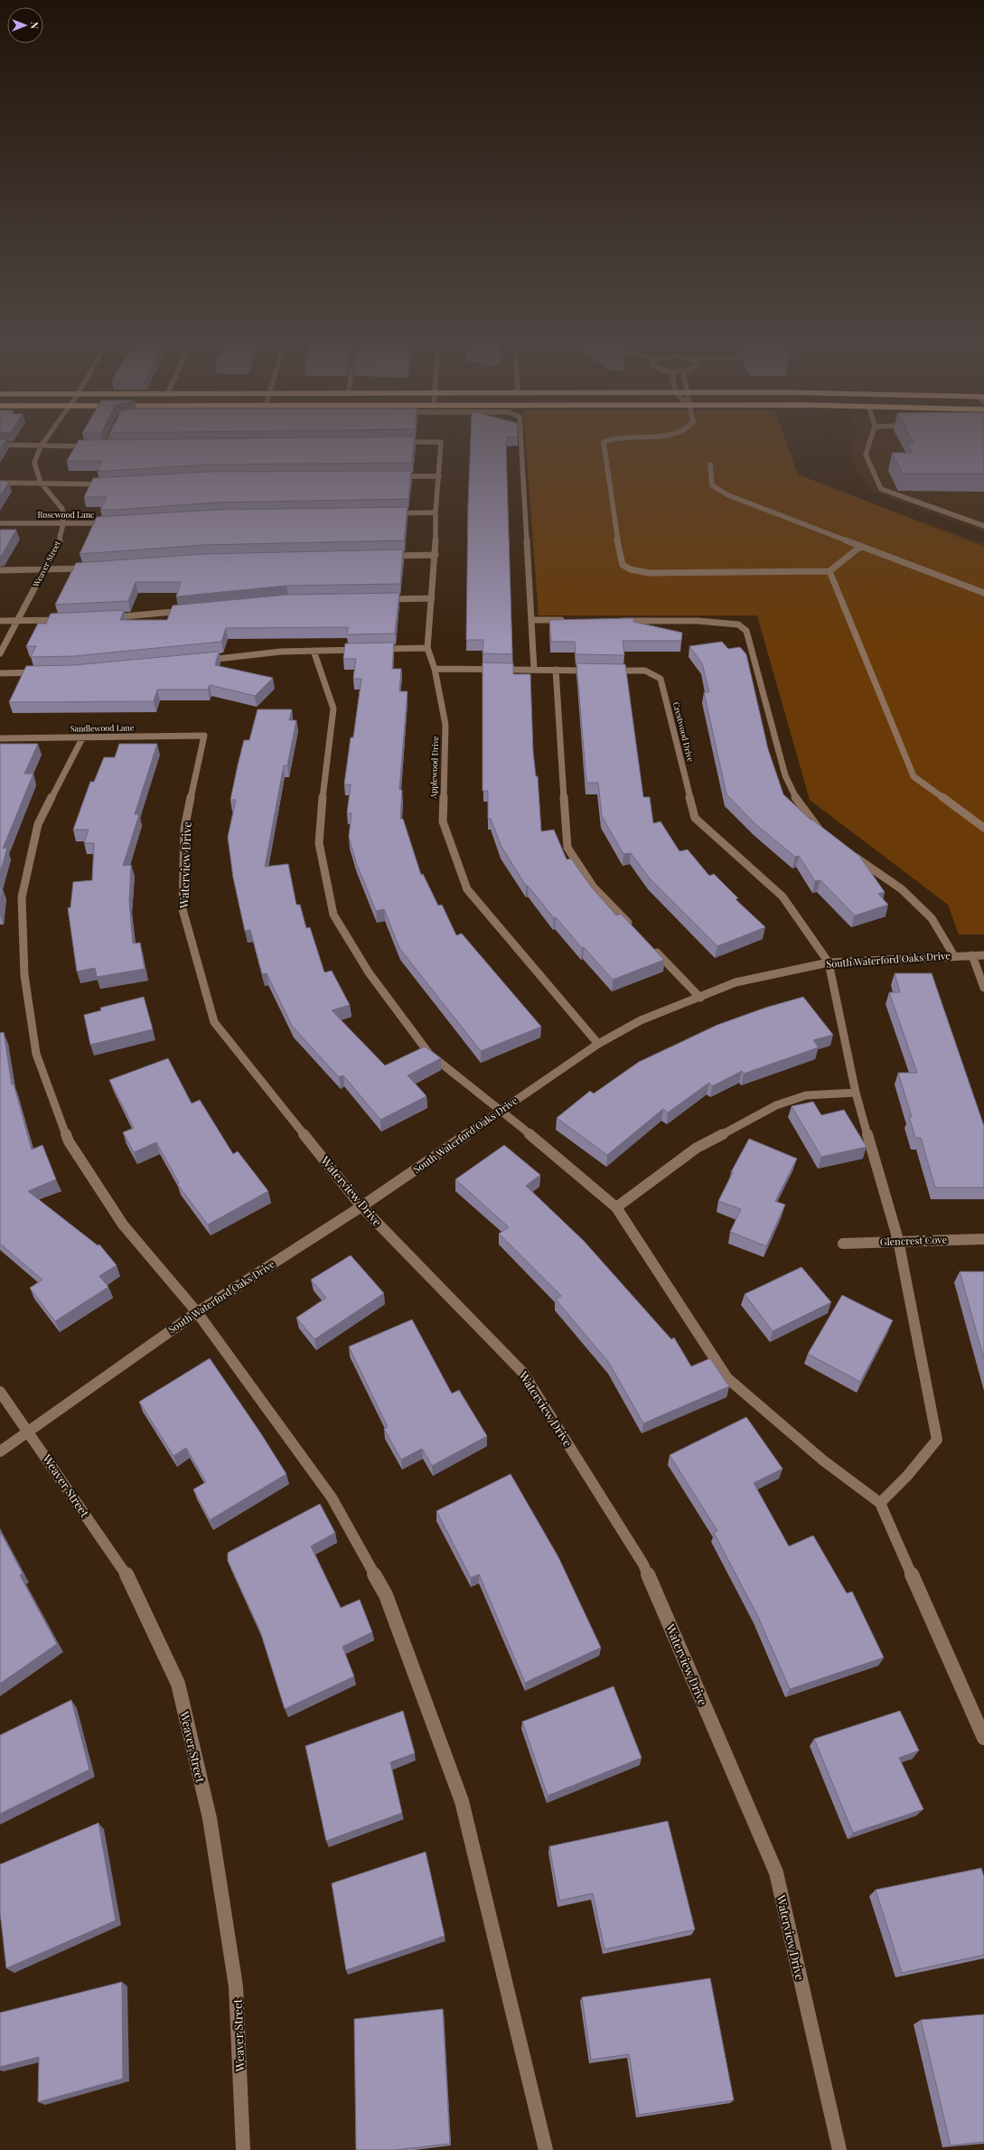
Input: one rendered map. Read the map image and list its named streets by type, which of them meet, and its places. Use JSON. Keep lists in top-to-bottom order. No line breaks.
{"streets":{"street":["Rosewood Lane","Weaver Street","Sandlewood Lane","Crestwood Drive","Applewood Drive","Waterview Drive","South Waterford Oaks Drive","Glencrest Cove"]},"crossings":[["Rosewood Lane","Weaver Street"],["Weaver Street","South Waterford Oaks Drive"],["Sandlewood Lane","Waterview Drive"],["Crestwood Drive","South Waterford Oaks Drive"],["Applewood Drive","South Waterford Oaks Drive"],["Waterview Drive","South Waterford Oaks Drive"]],"north":"right"}
